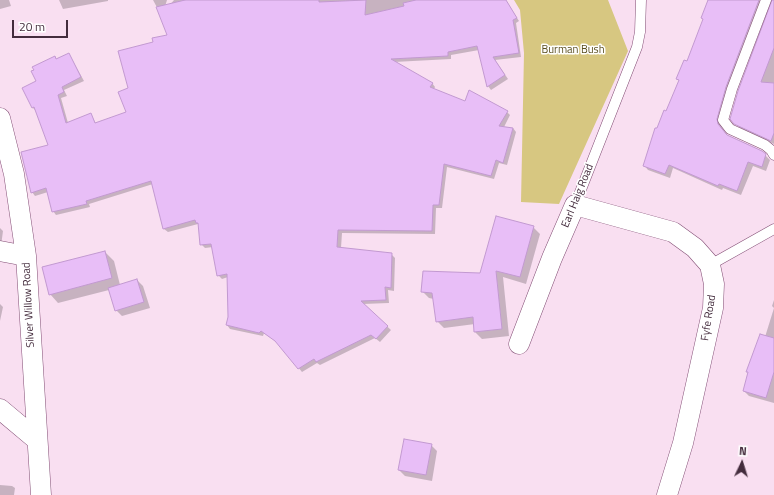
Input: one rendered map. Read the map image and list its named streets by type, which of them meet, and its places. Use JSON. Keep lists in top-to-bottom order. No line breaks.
{"streets":{"street":["Earl Haig Road","Silver Willow Road","Fyfe Road"]},"crossings":[["Earl Haig Road","Fyfe Road"]],"parks":["Burman Bush"],"scale_bar":"20 m","north":"top"}
